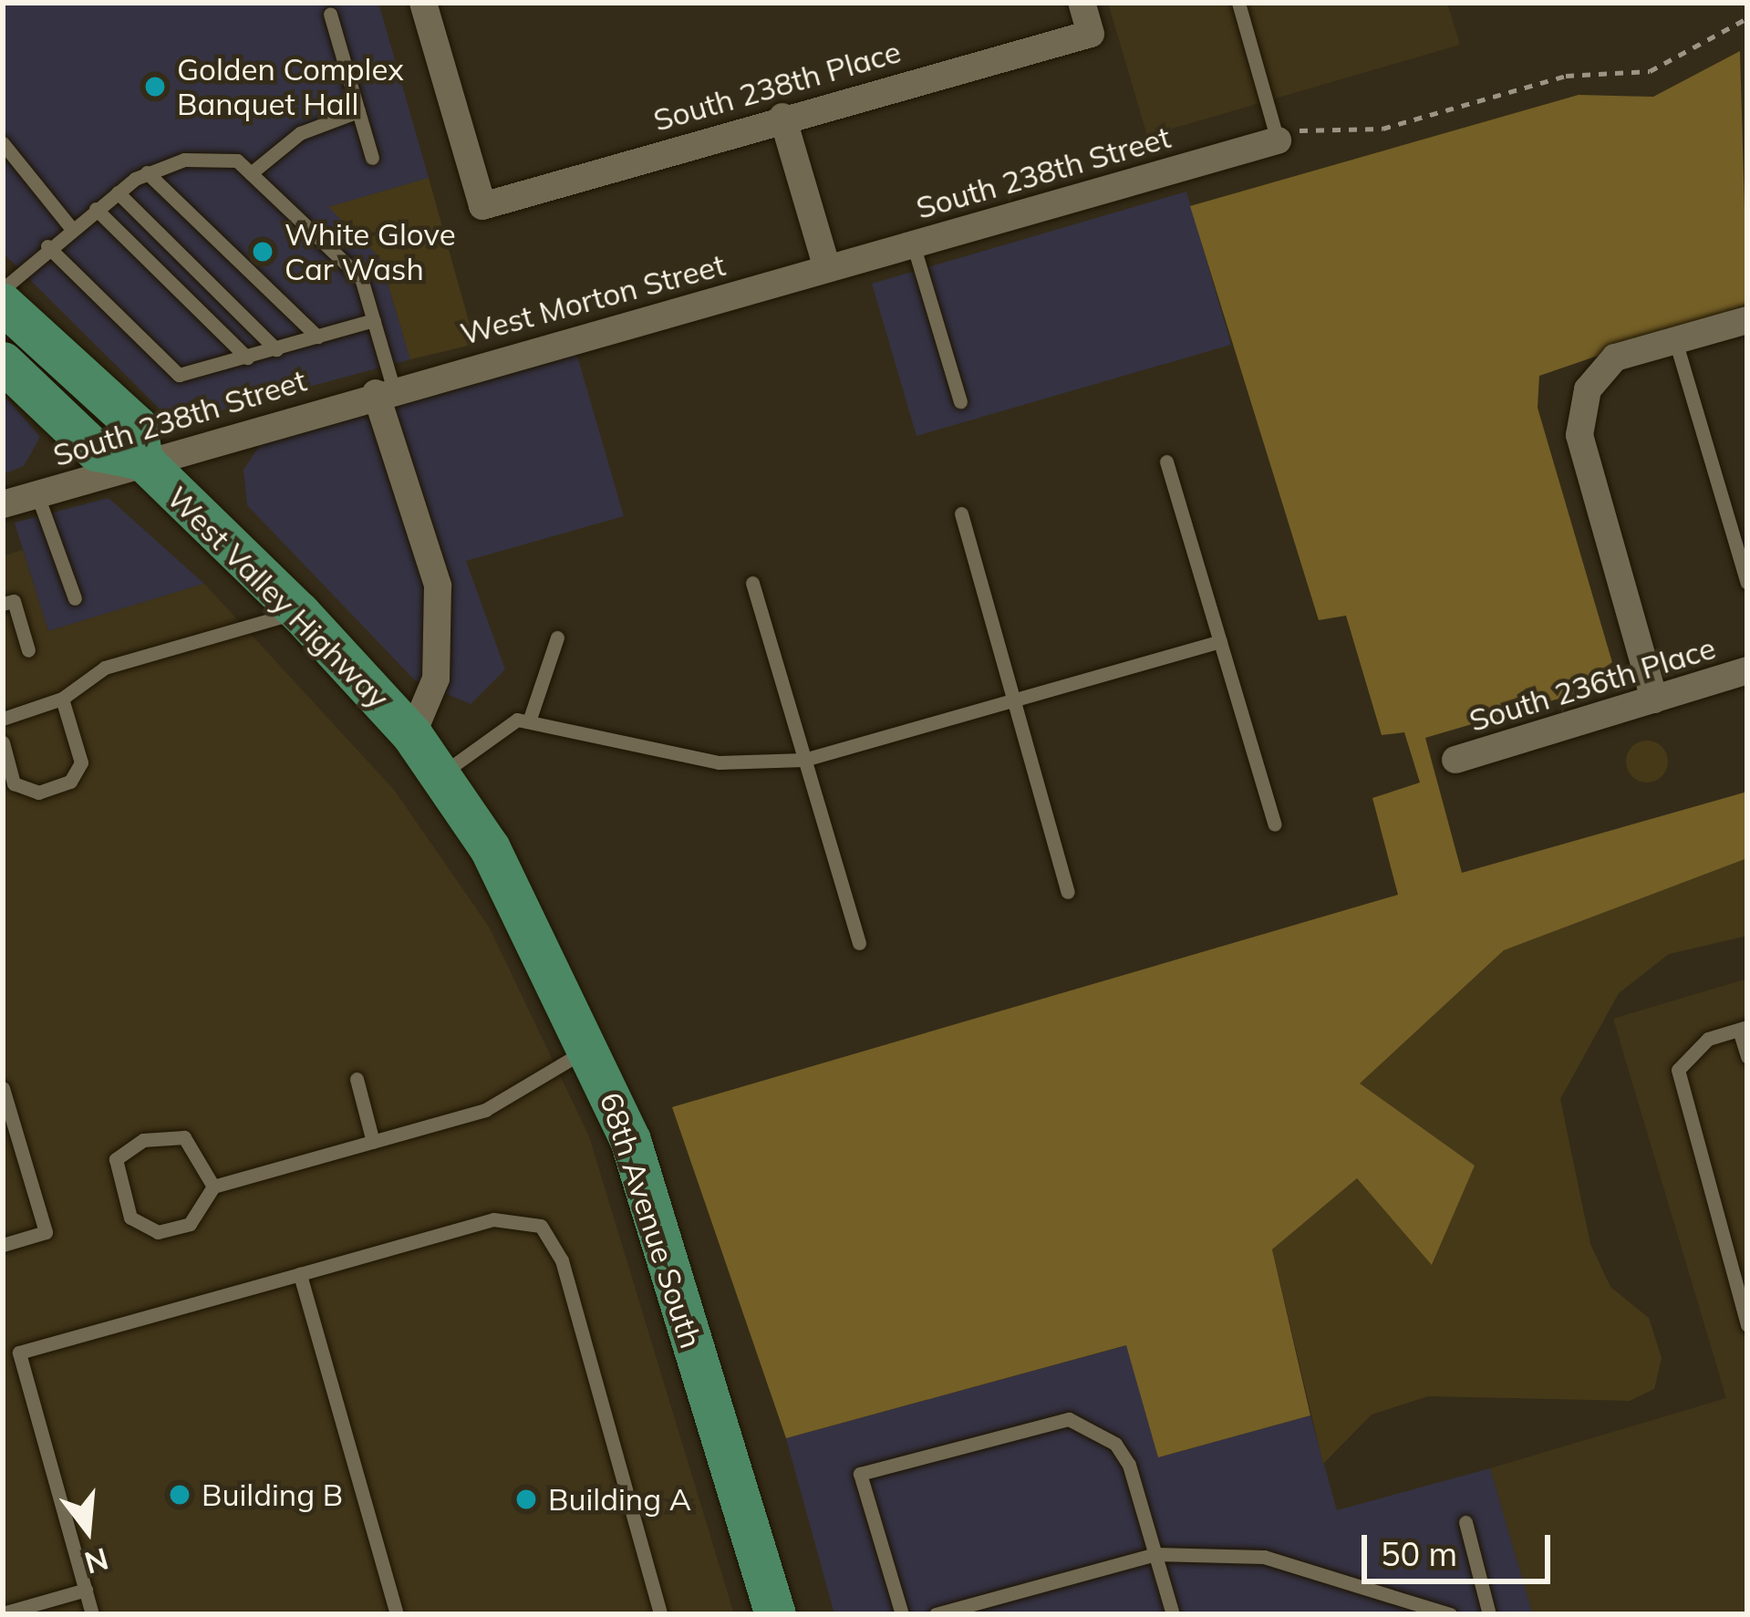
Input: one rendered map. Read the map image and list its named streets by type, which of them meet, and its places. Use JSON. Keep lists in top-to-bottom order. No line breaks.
{"streets":{"main road":["West Valley Highway","68th Avenue South"],"street":["South 238th Place","South 238th Street","West Morton Street","South 236th Place"]},"crossings":[["South 238th Street","West Morton Street"],["South 238th Street","West Valley Highway"],["West Valley Highway","68th Avenue South"]],"places":["Golden Complex Banquet Hall","White Glove Car Wash","Building B","Building A"],"scale_bar":"50 m","north":"bottom"}
